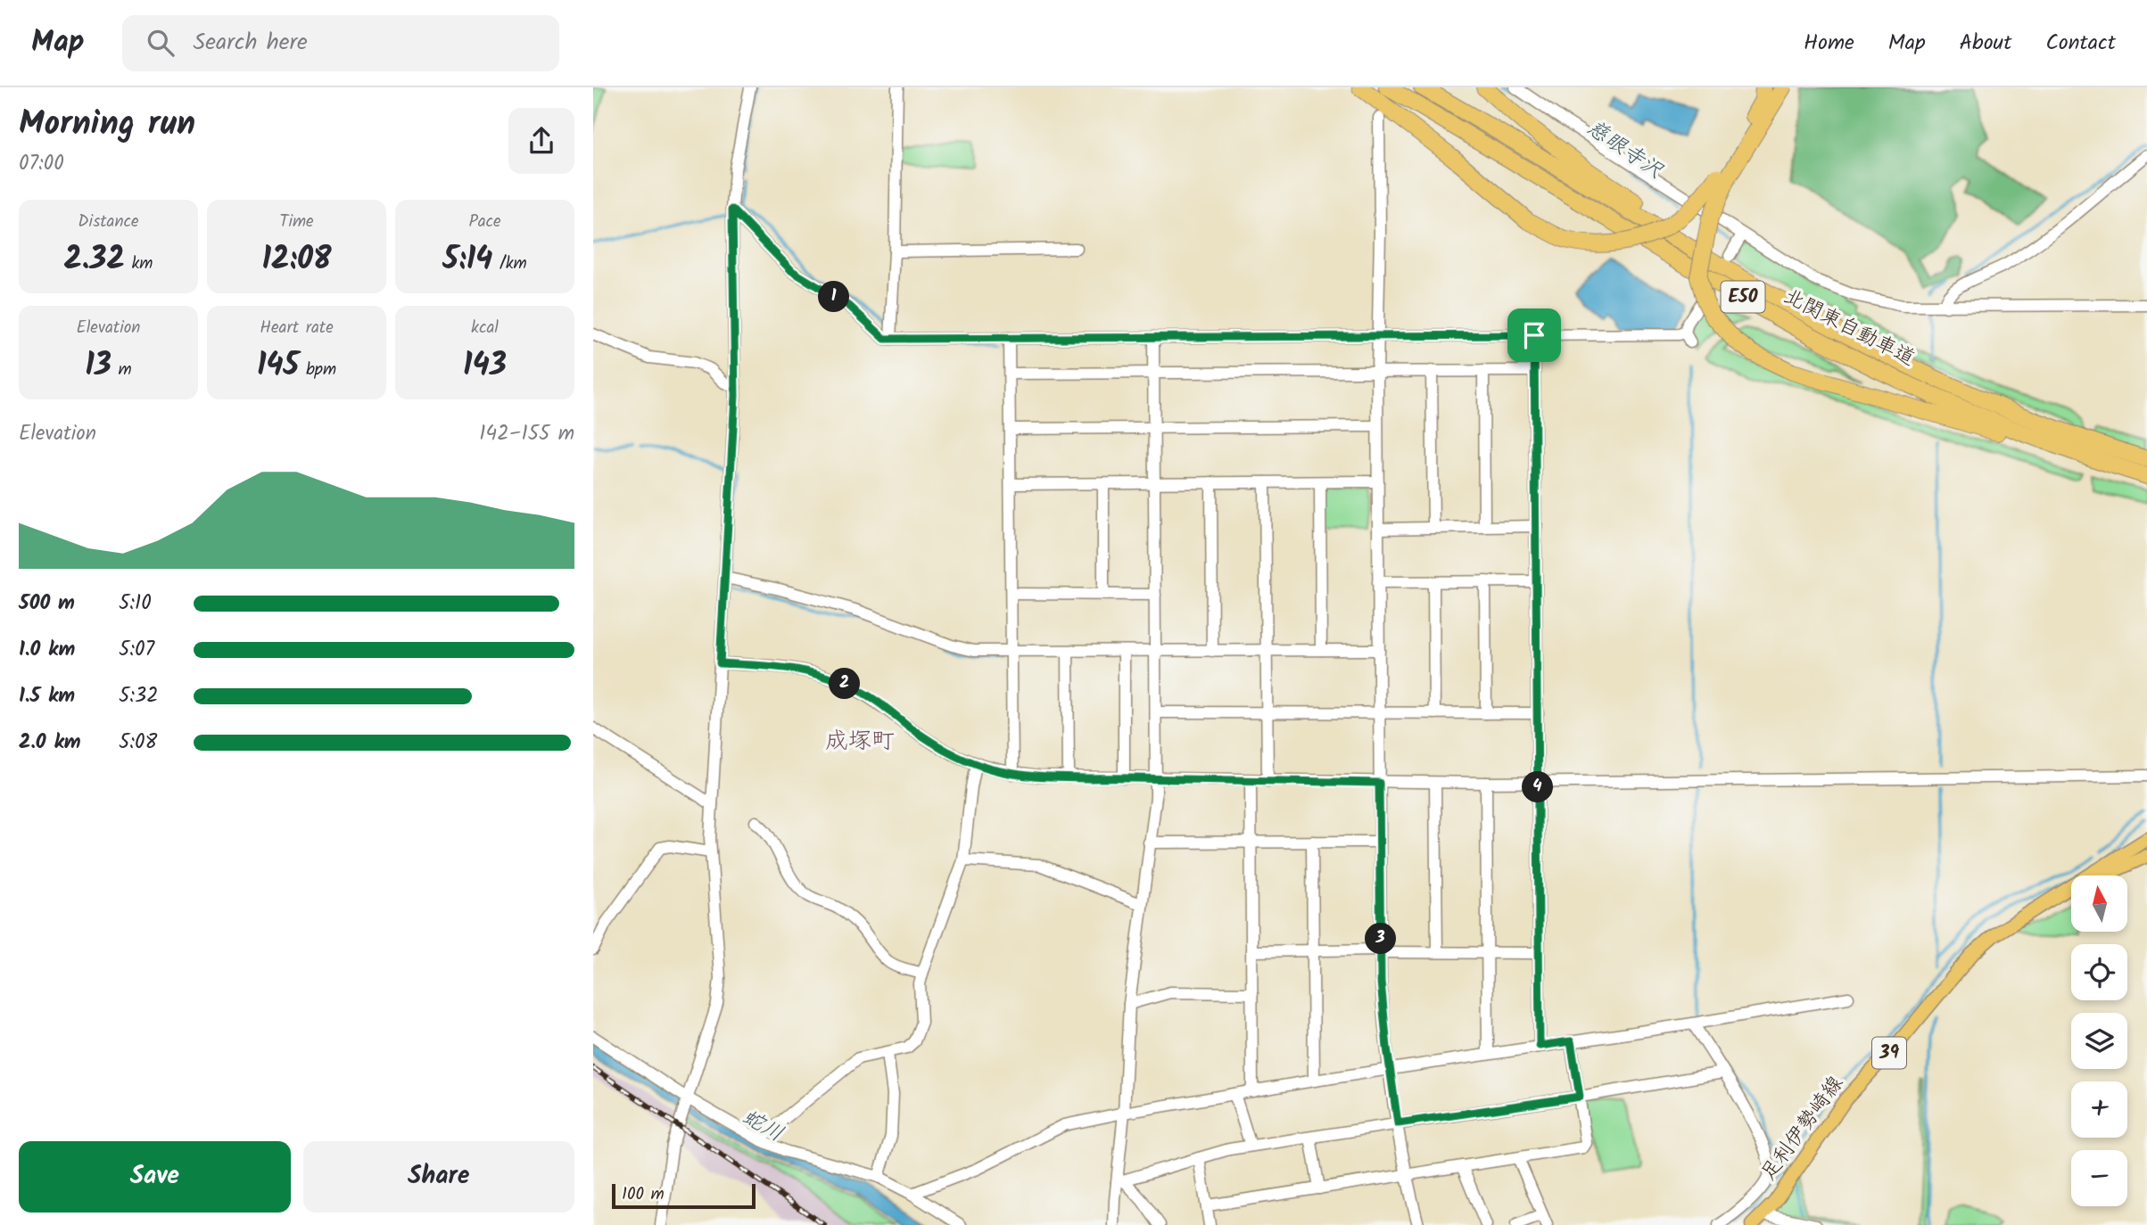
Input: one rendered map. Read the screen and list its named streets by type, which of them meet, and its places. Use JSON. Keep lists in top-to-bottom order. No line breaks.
{"streets":{"highway":["E50","北関東自動車道"],"main road":["39","足利伊勢崎線"]},"districts":["成塚町"],"water":["慈眼寺沢","蛇川"],"scale_bar":"100 m","north":"top","page":{"header":"Map","search":"Search here","nav":["Home","Map","About","Contact"],"heading":["Morning run","07:00"],"stats":[["Distance","2.32 km"],["Time","12:08"],["Pace","5:14 /km"],["Elevation","13 m"],["Heart rate","145 bpm"],["kcal","143"]],"pins":["1","2","4","3"],"chart":["Elevation","142–155 m"],"list":[{"name":"500 m","note":"5:10"},{"name":"1.0 km","note":"5:07"},{"name":"1.5 km","note":"5:32"},{"name":"2.0 km","note":"5:08"}],"map_buttons":["+","−"],"buttons":["Save","Share"],"scale":"100 m"}}
